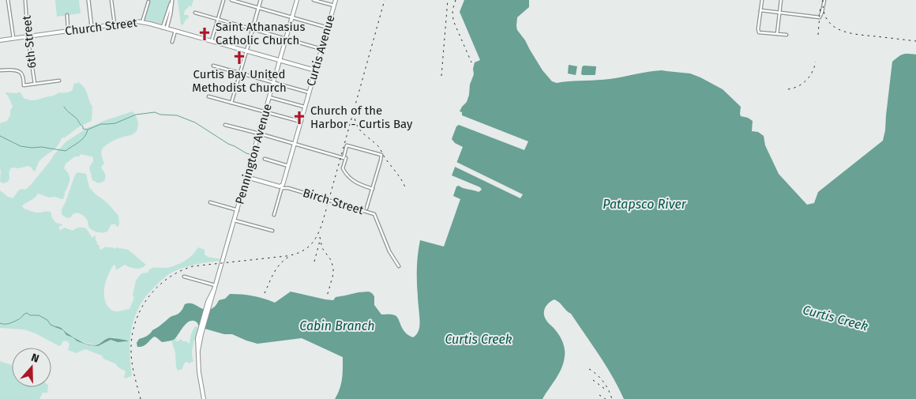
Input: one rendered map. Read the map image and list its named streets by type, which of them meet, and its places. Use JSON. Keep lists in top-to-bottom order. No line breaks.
{"streets":{"main road":["Church Street","Curtis Avenue","Pennington Avenue","Birch Street"],"street":["6th Street"]},"crossings":[["Church Street","6th Street"],["Church Street","Curtis Avenue"],["Church Street","Pennington Avenue"],["Curtis Avenue","Birch Street"],["Pennington Avenue","Birch Street"]],"water":["Patapsco River","Curtis Creek","Cabin Branch"],"places":{"church":["Saint Athanasius Catholic Church","Curtis Bay United Methodist Church","Church of the Harbor - Curtis Bay"]},"north":"top"}
